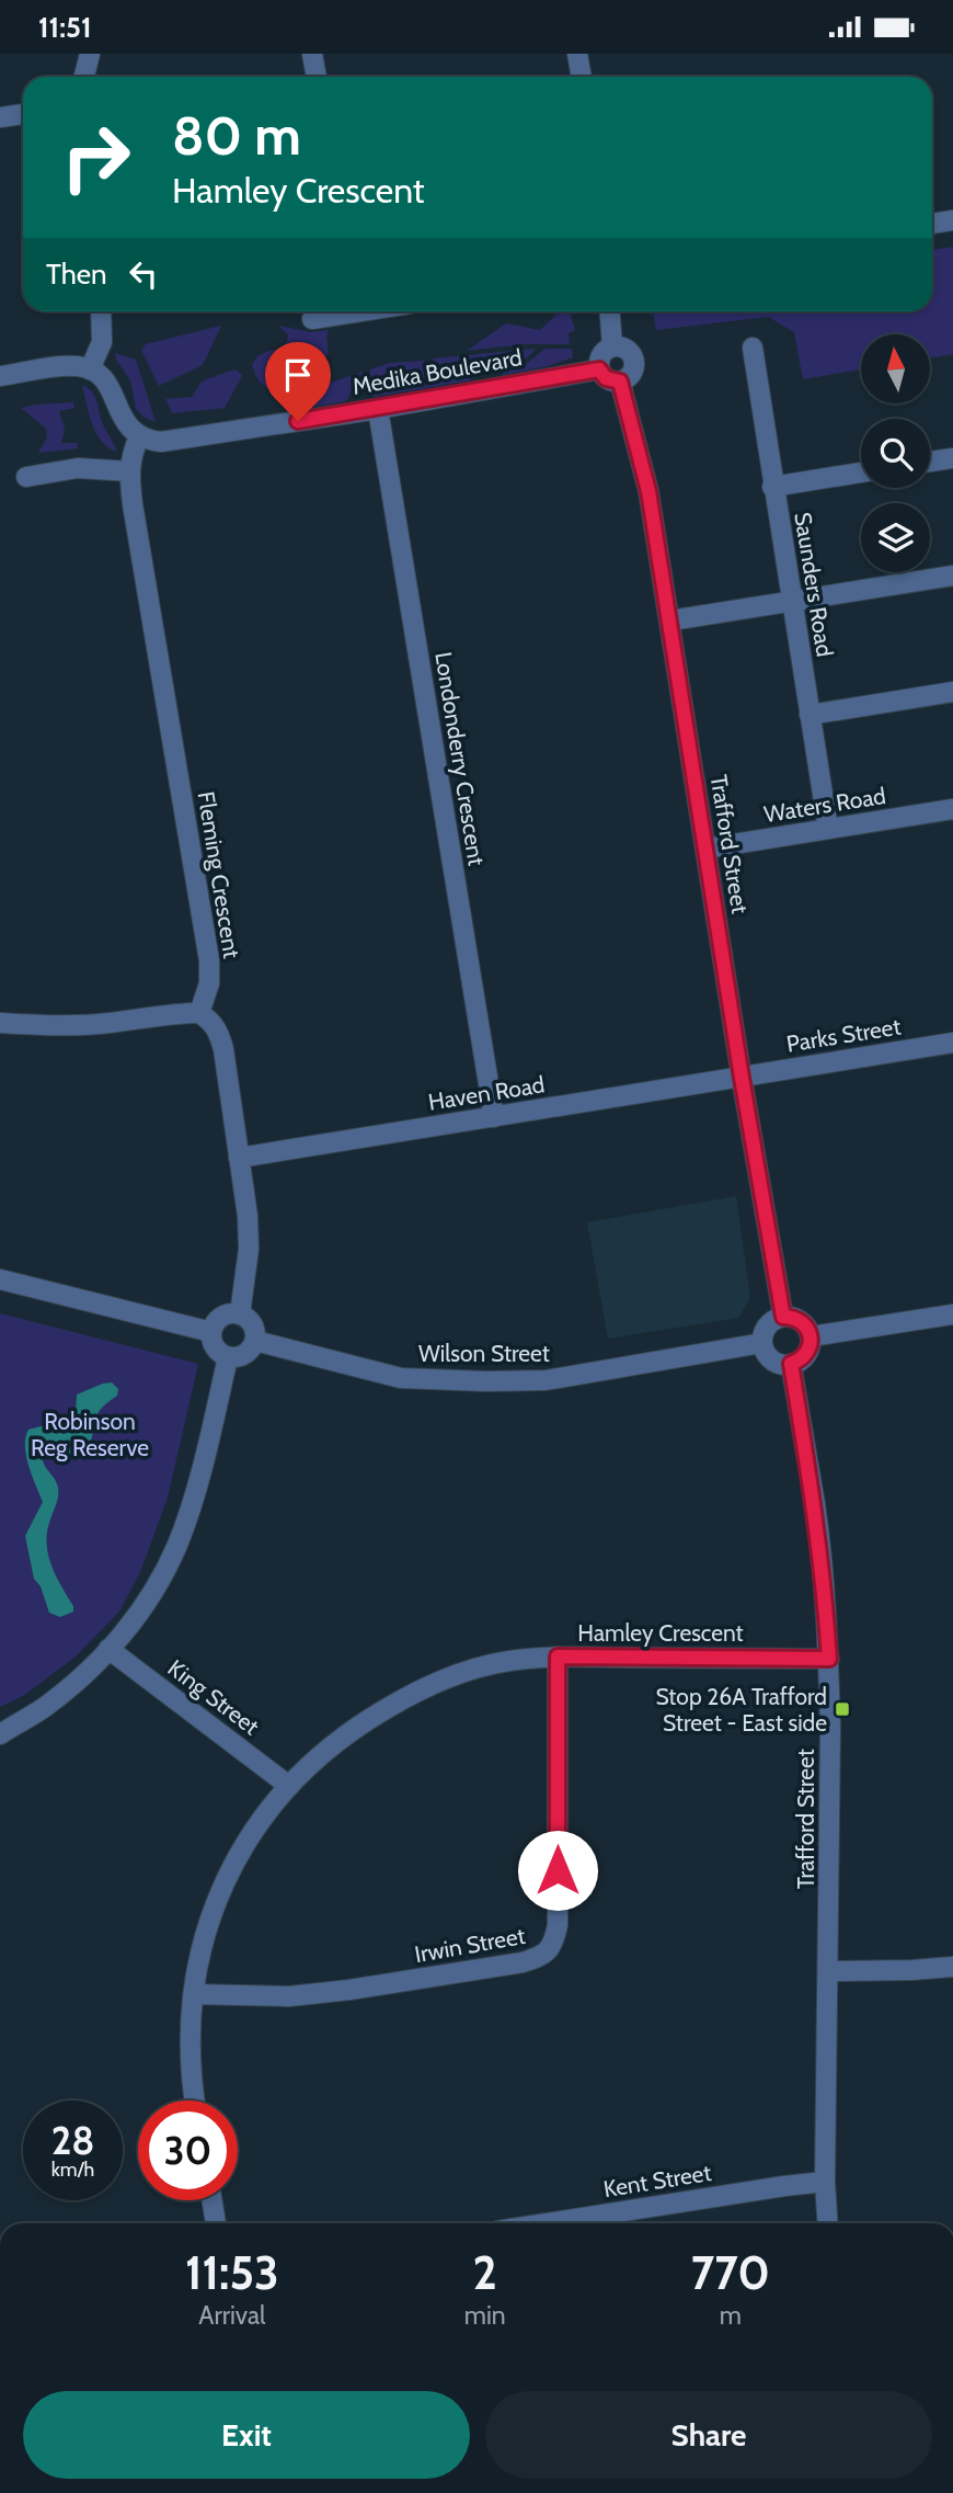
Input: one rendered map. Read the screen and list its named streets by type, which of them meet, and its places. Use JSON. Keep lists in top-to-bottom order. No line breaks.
{"streets":{"street":["Medika Boulevard","Saunders Road","Londonderry Crescent","Waters Road","Trafford Street","Fleming Crescent","Parks Street","Haven Road","Wilson Street","Hamley Crescent","King Street","Irwin Street","Kent Street"]},"crossings":[["Medika Boulevard","Londonderry Crescent"],["Medika Boulevard","Trafford Street"],["Medika Boulevard","Fleming Crescent"],["Saunders Road","Waters Road"],["Londonderry Crescent","Haven Road"],["Waters Road","Trafford Street"],["Trafford Street","Parks Street"],["Trafford Street","Haven Road"],["Trafford Street","Wilson Street"],["Trafford Street","Hamley Crescent"],["Trafford Street","Kent Street"],["Parks Street","Haven Road"],["Hamley Crescent","King Street"],["Hamley Crescent","Irwin Street"]],"parks":["Robinson Reg Reserve"],"places":{"transit":["Stop 26A Trafford Street - East side"]},"north":"top","page":{"status":"11:51","turn":["80 m","Hamley Crescent"],"then":"Then","speed":"28 km/h","limit":"30","eta":["11:53","Arrival","2","min","770","m"],"buttons":["Exit","Share"]}}
